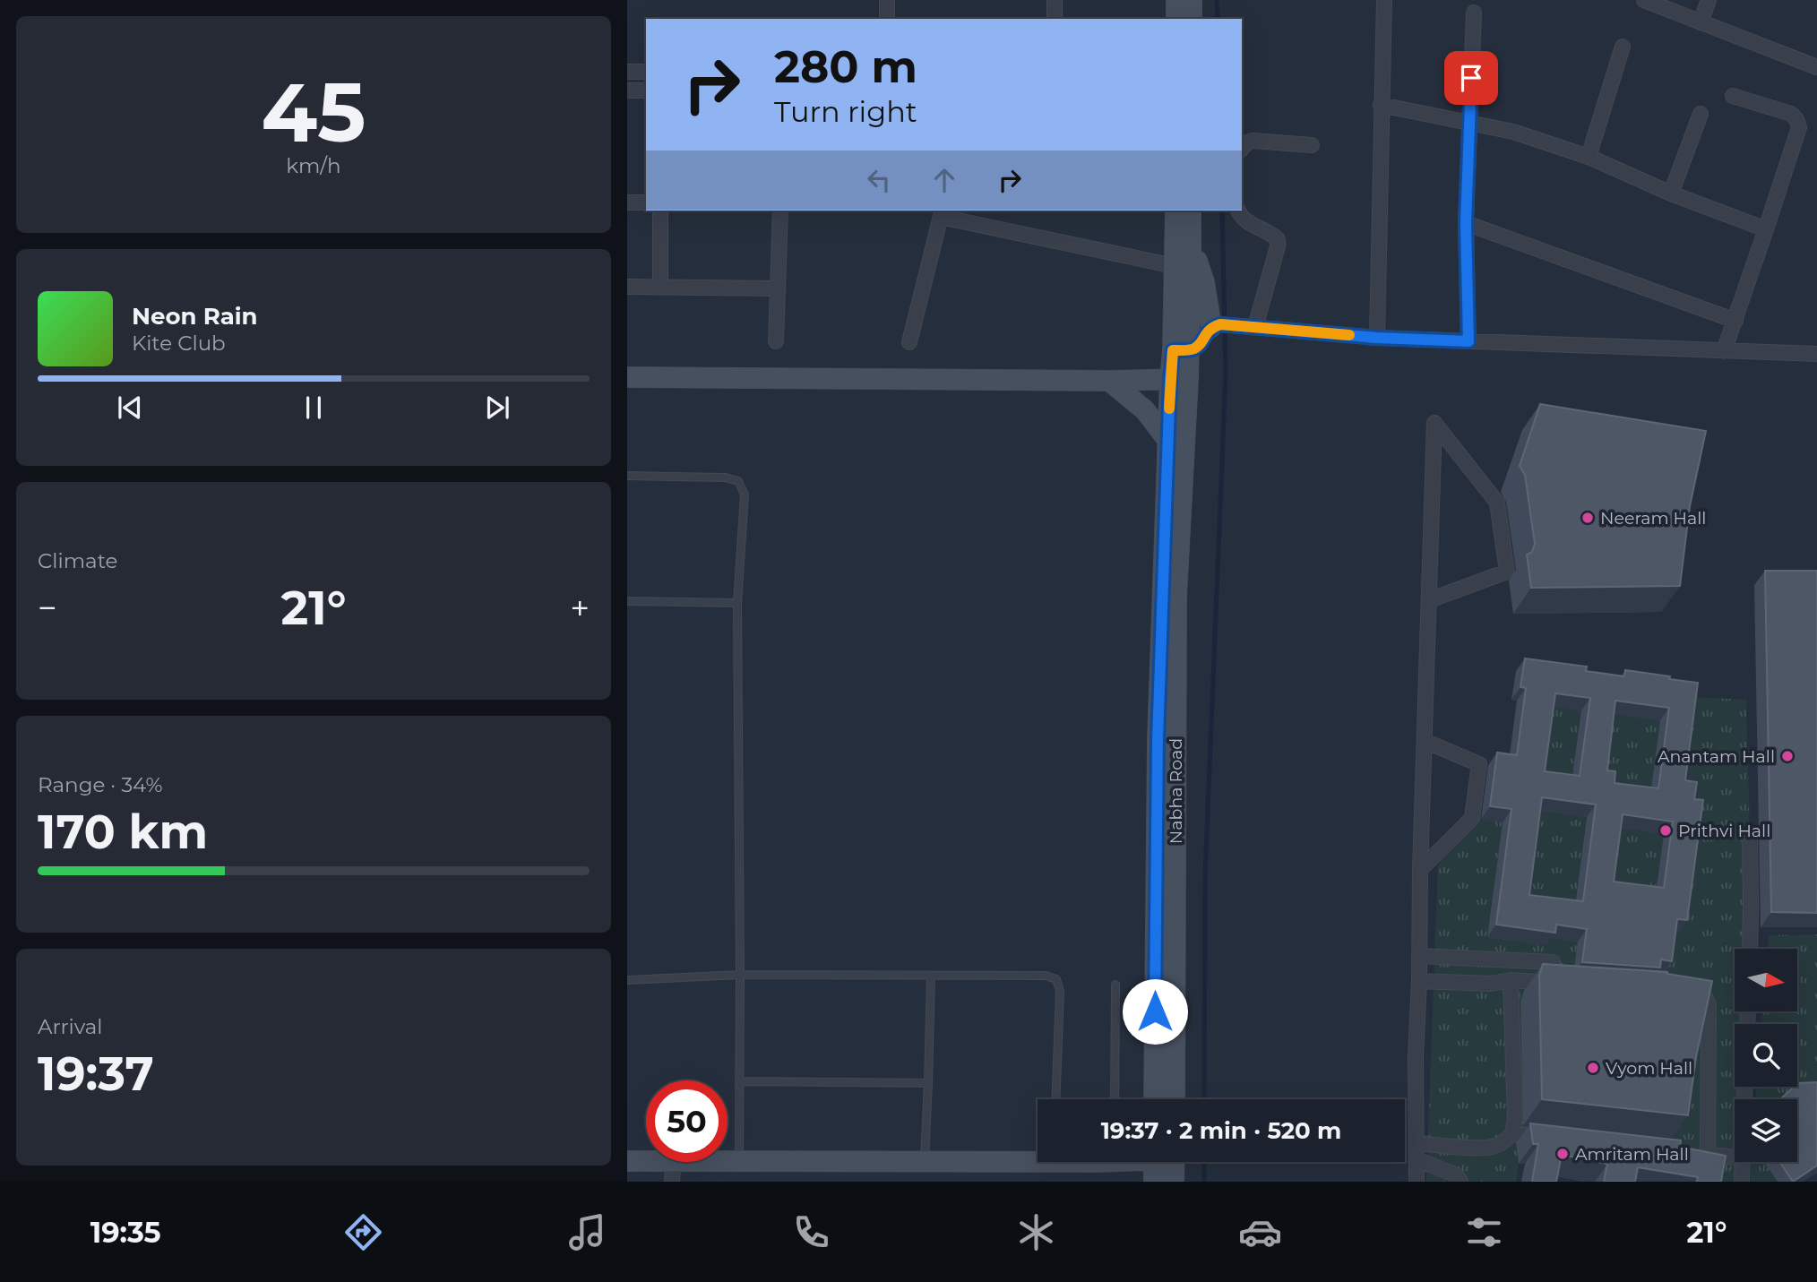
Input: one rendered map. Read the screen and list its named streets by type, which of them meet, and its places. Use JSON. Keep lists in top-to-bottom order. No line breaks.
{"streets":{"main road":["Nabha Road"]},"places":["Neeram Hall","Anantam Hall","Prithvi Hall","Vyom Hall","Amritam Hall"],"north":"right","page":{"tile":[["45","km/h"],"Climate",["Range · 34%","170 km"],["Arrival","19:37"]],"turn":["280 m","Turn right"],"song":["Neon Rain","Kite Club"],"heat":["−","21°","+"],"limit":"50","trip":"19:37 · 2 min · 520 m","tabs":["19:35","21°"]}}
